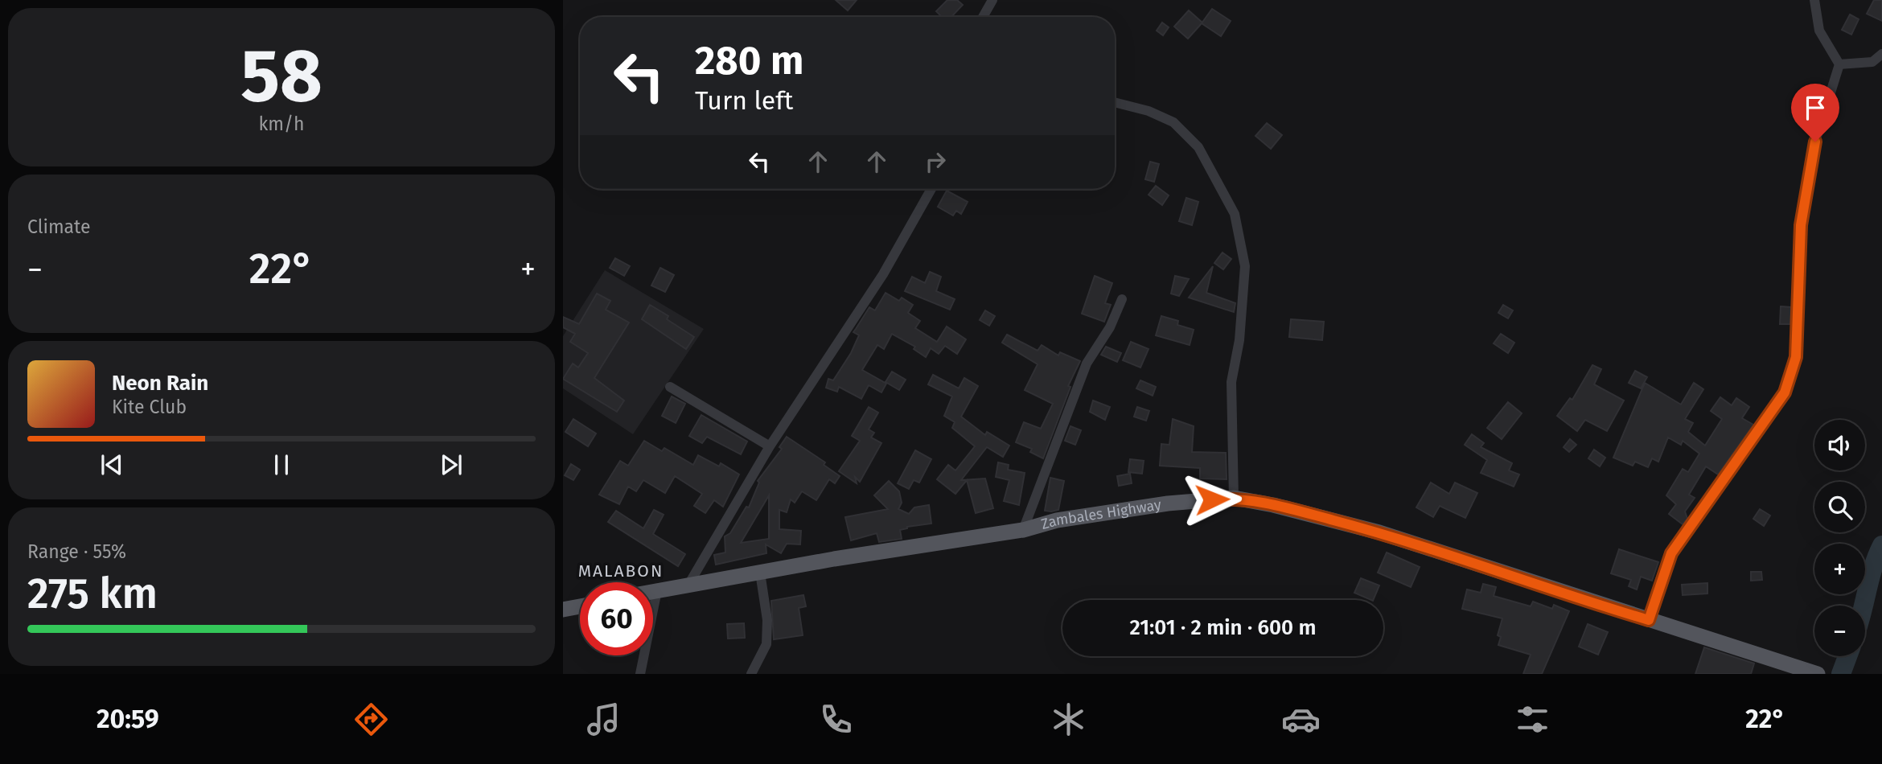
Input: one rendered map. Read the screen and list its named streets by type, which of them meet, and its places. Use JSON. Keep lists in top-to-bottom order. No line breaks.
{"streets":{"main road":["Zambales Highway"]},"districts":["MALABON"],"page":{"tile":[["58","km/h"],"Climate",["Range · 55%","275 km"]],"turn":["280 m","Turn left"],"heat":["−","22°","+"],"song":["Neon Rain","Kite Club"],"map_buttons":["+","−"],"limit":"60","trip":"21:01 · 2 min · 600 m","tabs":["20:59","22°"]}}
